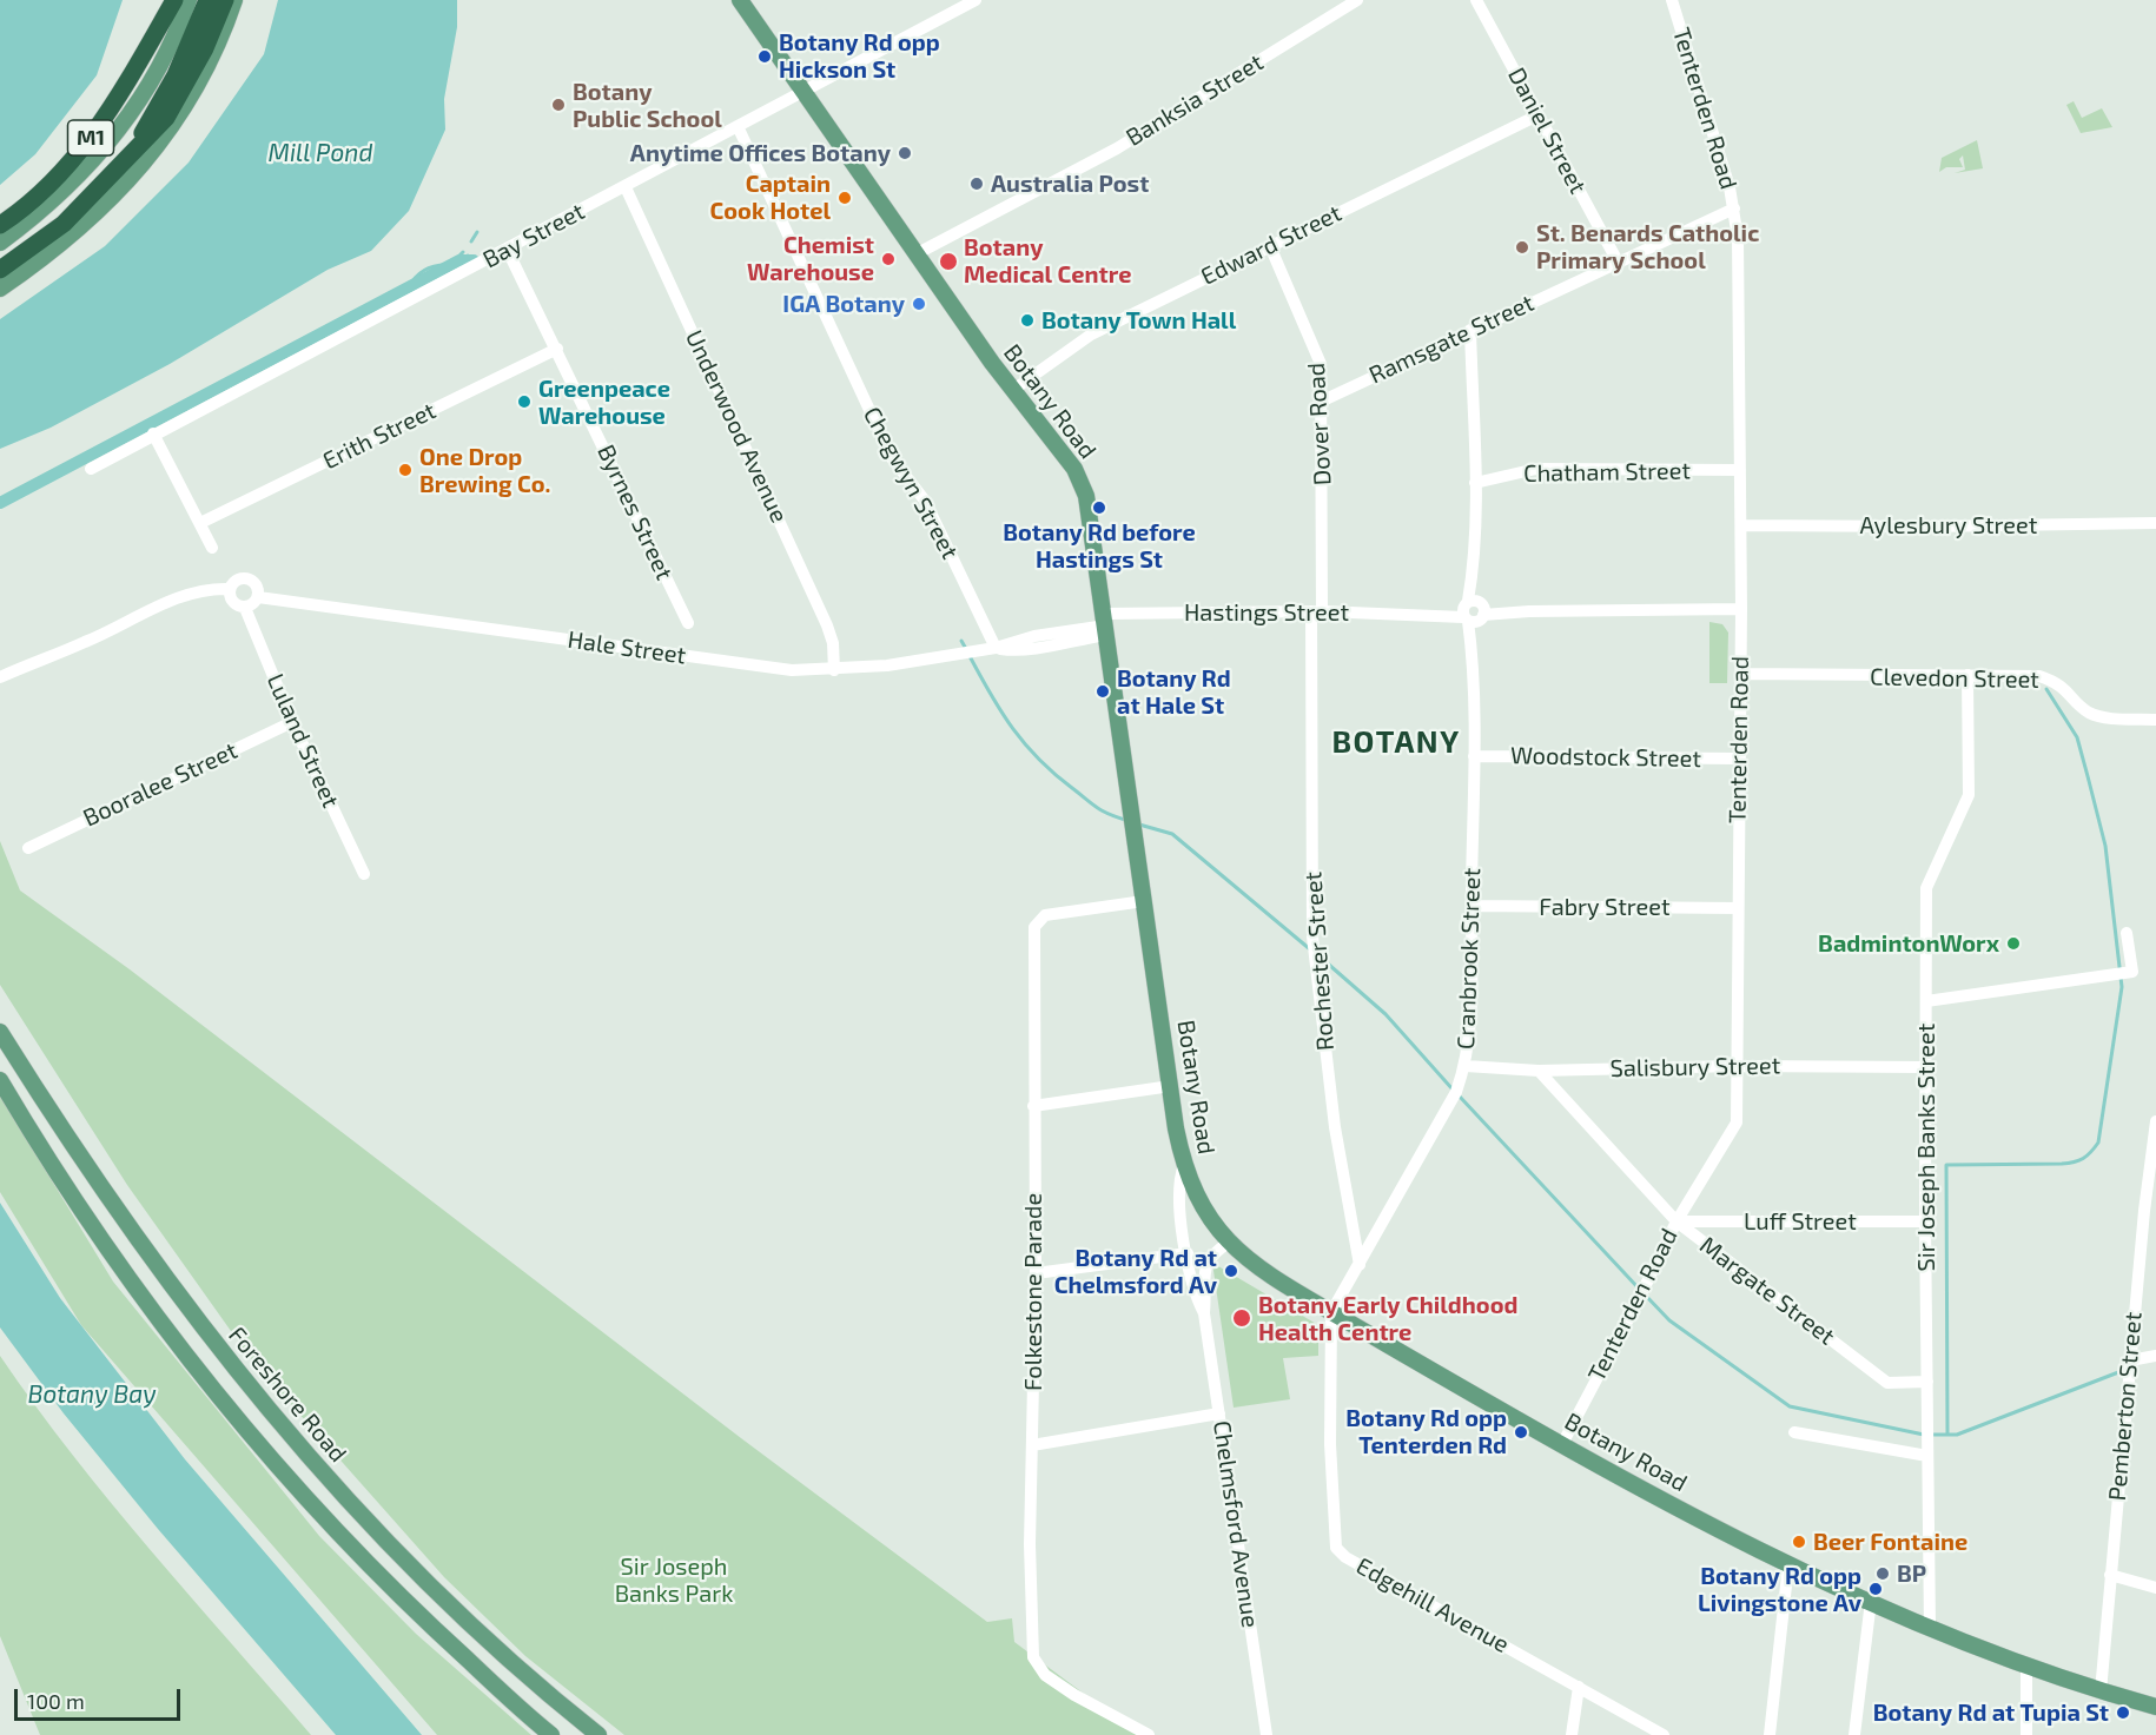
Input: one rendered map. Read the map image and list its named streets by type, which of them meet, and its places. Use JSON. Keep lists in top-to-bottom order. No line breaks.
{"streets":{"highway":["M1"],"main road":["Botany Road","Foreshore Road"],"street":["Banksia Street","Tenterden Road","Daniel Street","Bay Street","Edward Street","Ramsgate Street","Dover Road","Underwood Avenue","Erith Street","Chatham Street","Chegwyn Street","Byrnes Street","Aylesbury Street","Hastings Street","Hale Street","Clevedon Street","Luland Street","Woodstock Street","Booralee Street","Fabry Street","Cranbrook Street","Rochester Street","Salisbury Street","Sir Joseph Banks Street","Luff Street","Margate Street","Folkestone Parade","Pemberton Street","Chelmsford Avenue","Edgehill Avenue"]},"crossings":[["Banksia Street","Botany Road"],["Tenterden Road","Ramsgate Street"],["Tenterden Road","Botany Road"],["Tenterden Road","Chatham Street"],["Tenterden Road","Aylesbury Street"],["Tenterden Road","Hastings Street"],["Tenterden Road","Clevedon Street"],["Tenterden Road","Woodstock Street"],["Tenterden Road","Fabry Street"],["Tenterden Road","Salisbury Street"],["Tenterden Road","Luff Street"],["Tenterden Road","Margate Street"],["Daniel Street","Edward Street"],["Daniel Street","Ramsgate Street"],["Bay Street","Botany Road"],["Bay Street","Underwood Avenue"],["Bay Street","Chegwyn Street"],["Bay Street","Byrnes Street"],["Edward Street","Botany Road"],["Edward Street","Dover Road"],["Ramsgate Street","Dover Road"],["Ramsgate Street","Cranbrook Street"],["Botany Road","Hastings Street"],["Botany Road","Hale Street"],["Botany Road","Cranbrook Street"],["Botany Road","Sir Joseph Banks Street"],["Botany Road","Folkestone Parade"],["Botany Road","Pemberton Street"],["Botany Road","Chelmsford Avenue"],["Botany Road","Edgehill Avenue"],["Dover Road","Hastings Street"],["Dover Road","Rochester Street"],["Underwood Avenue","Hale Street"],["Erith Street","Byrnes Street"],["Chatham Street","Cranbrook Street"],["Chegwyn Street","Hale Street"],["Hastings Street","Hale Street"],["Hastings Street","Cranbrook Street"],["Hastings Street","Rochester Street"],["Hale Street","Luland Street"],["Clevedon Street","Sir Joseph Banks Street"],["Luland Street","Booralee Street"],["Woodstock Street","Cranbrook Street"],["Fabry Street","Cranbrook Street"],["Cranbrook Street","Rochester Street"],["Cranbrook Street","Salisbury Street"],["Cranbrook Street","Edgehill Avenue"],["Salisbury Street","Sir Joseph Banks Street"],["Salisbury Street","Margate Street"],["Sir Joseph Banks Street","Luff Street"],["Sir Joseph Banks Street","Margate Street"],["Luff Street","Margate Street"]],"districts":["BOTANY"],"water":["Mill Pond","Botany Bay"],"parks":["Sir Joseph Banks Park"],"places":["Botany Rd opp Hickson St","Botany Public School","Anytime Offices Botany","Australia Post","Captain Cook Hotel","St. Benards Catholic Primary School","Chemist Warehouse","Botany Medical Centre","IGA Botany","Botany Town Hall","Greenpeace Warehouse","One Drop Brewing Co.","Botany Rd before Hastings St","Botany Rd at Hale St","BadmintonWorx","Botany Rd at Chelmsford Av","Botany Early Childhood Health Centre","Botany Rd opp Tenterden Rd","Beer Fontaine","BP","Botany Rd opp Livingstone Av","Botany Rd at Tupia St"],"scale_bar":"100 m"}
